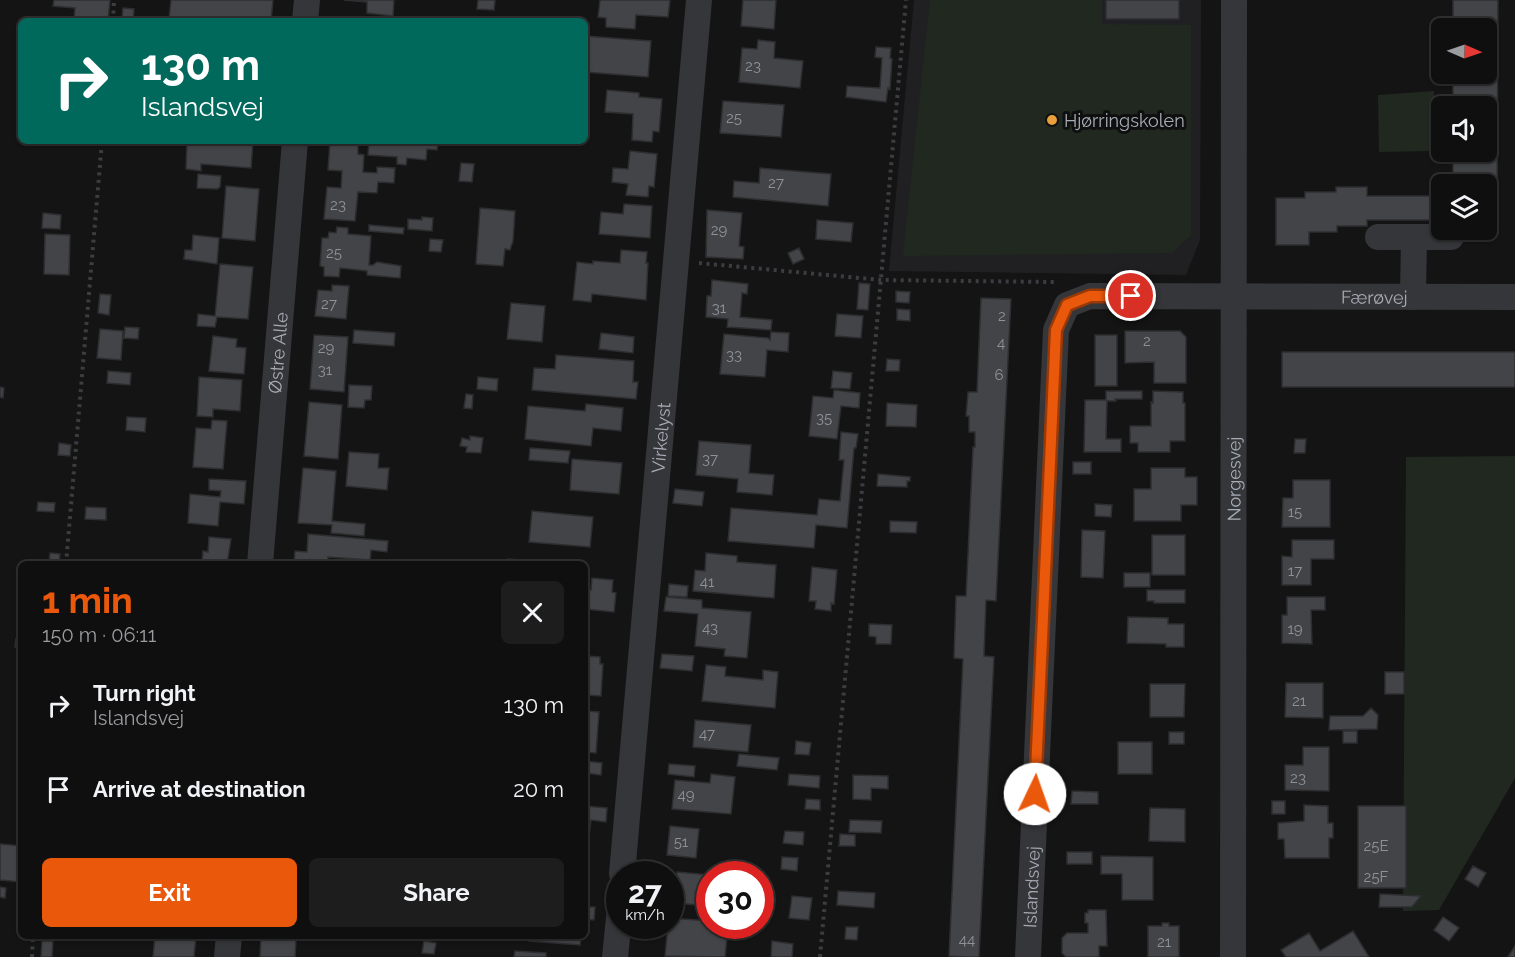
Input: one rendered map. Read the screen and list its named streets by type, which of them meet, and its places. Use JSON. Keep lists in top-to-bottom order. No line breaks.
{"streets":{"street":["Færøvej","Østre Alle","Virkelyst","Norgesvej","Islandsvej"]},"crossings":[["Færøvej","Norgesvej"]],"places":["Hjørringskolen"],"house_numbers":["23","25","27","23","29","25","27","31","2","2","4","29","33","31","6","35","37","15","17","41","43","19","21","47","23","49","51","25E","25F","44","21"],"north":"right","page":{"turn":["130 m","Islandsvej"],"heading":["1 min","150 m · 06:11"],"list":[{"name":"Turn right","note":"Islandsvej","value":"130 m"},{"name":"Arrive at destination","value":"20 m"}],"buttons":["Exit","Share"],"speed":"27 km/h","limit":"30"}}
